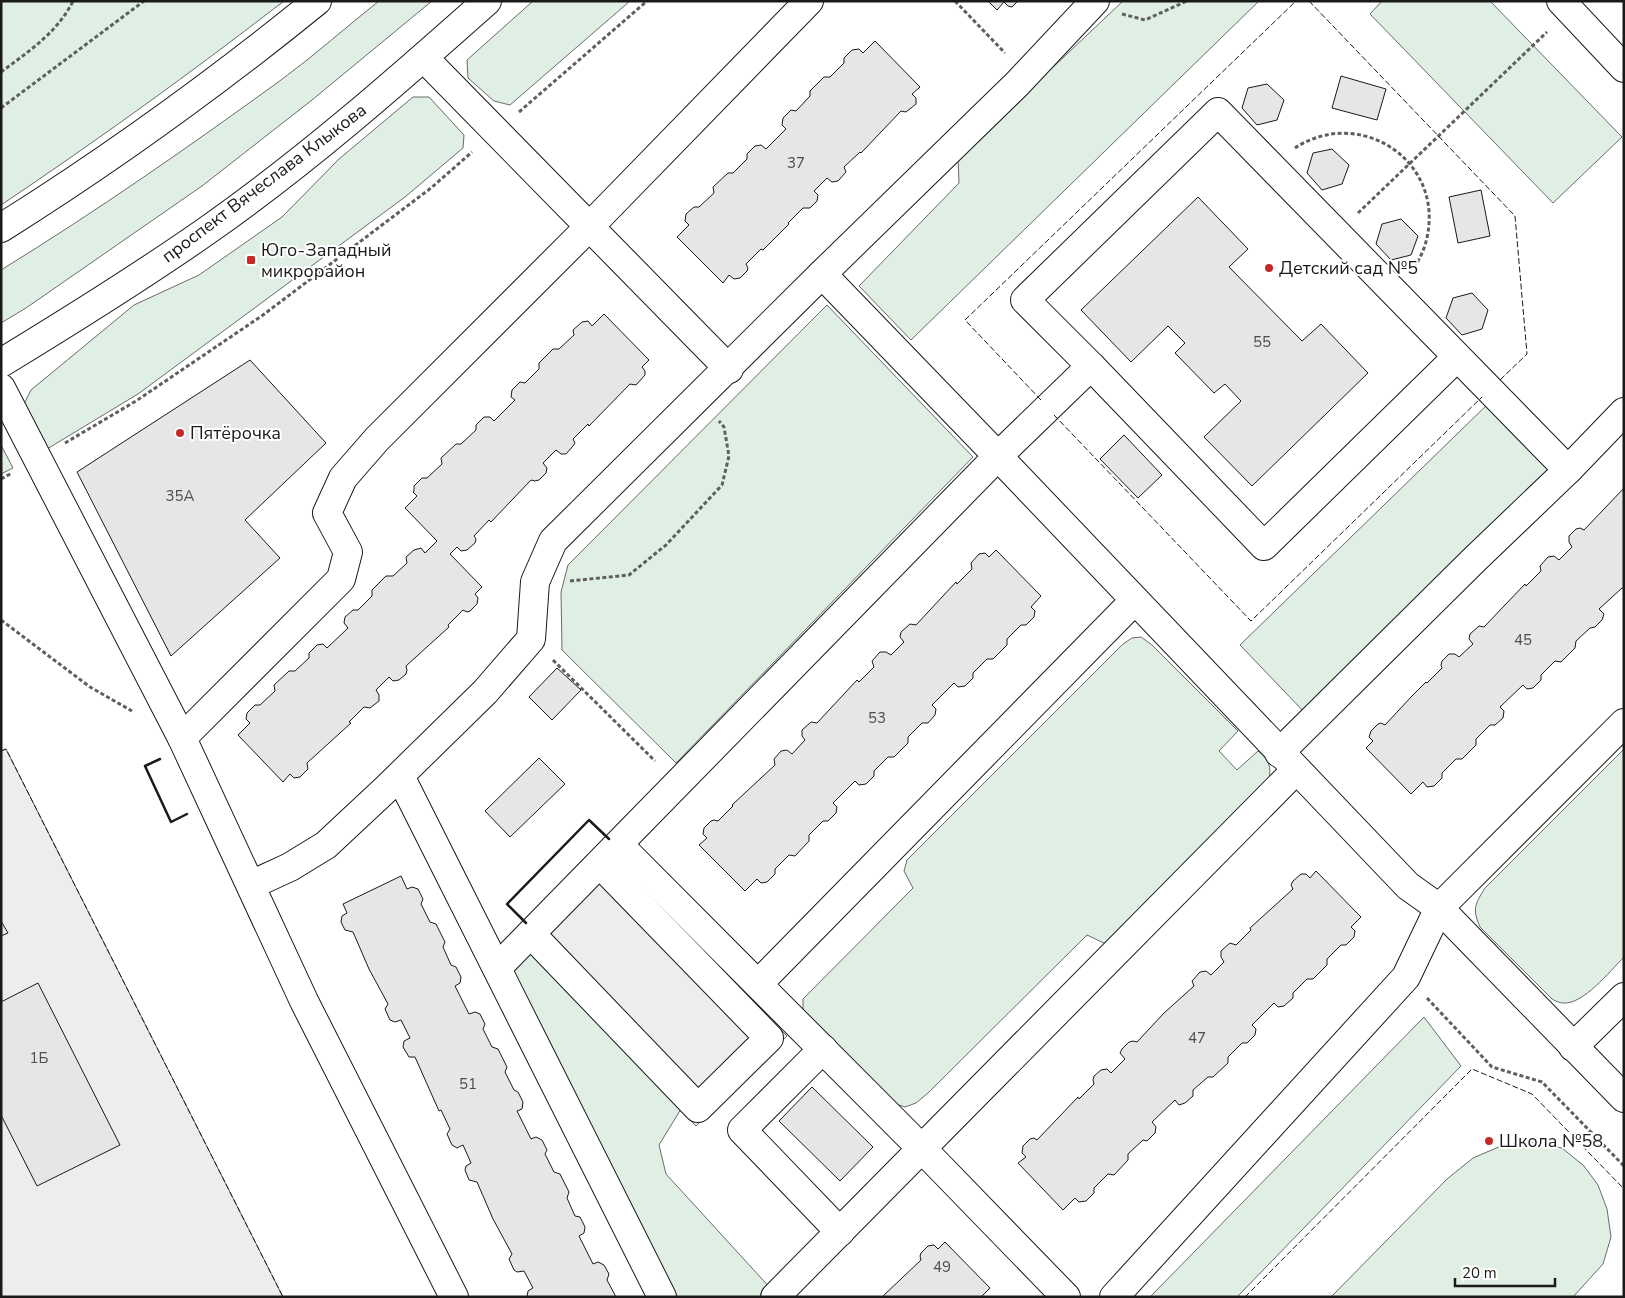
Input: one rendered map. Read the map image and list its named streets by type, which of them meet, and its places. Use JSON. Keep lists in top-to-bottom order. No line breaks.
{"streets":{"main road":["проспект Вячеслава Клыкова"]},"places":{"transit":["Юго-Западный микрорайон"],"other":["Детский сад №5","Пятёрочка","Школа №58"]},"house_numbers":["37","55","35А","45","53","47","1Б","51","49"],"scale_bar":"20 m"}
